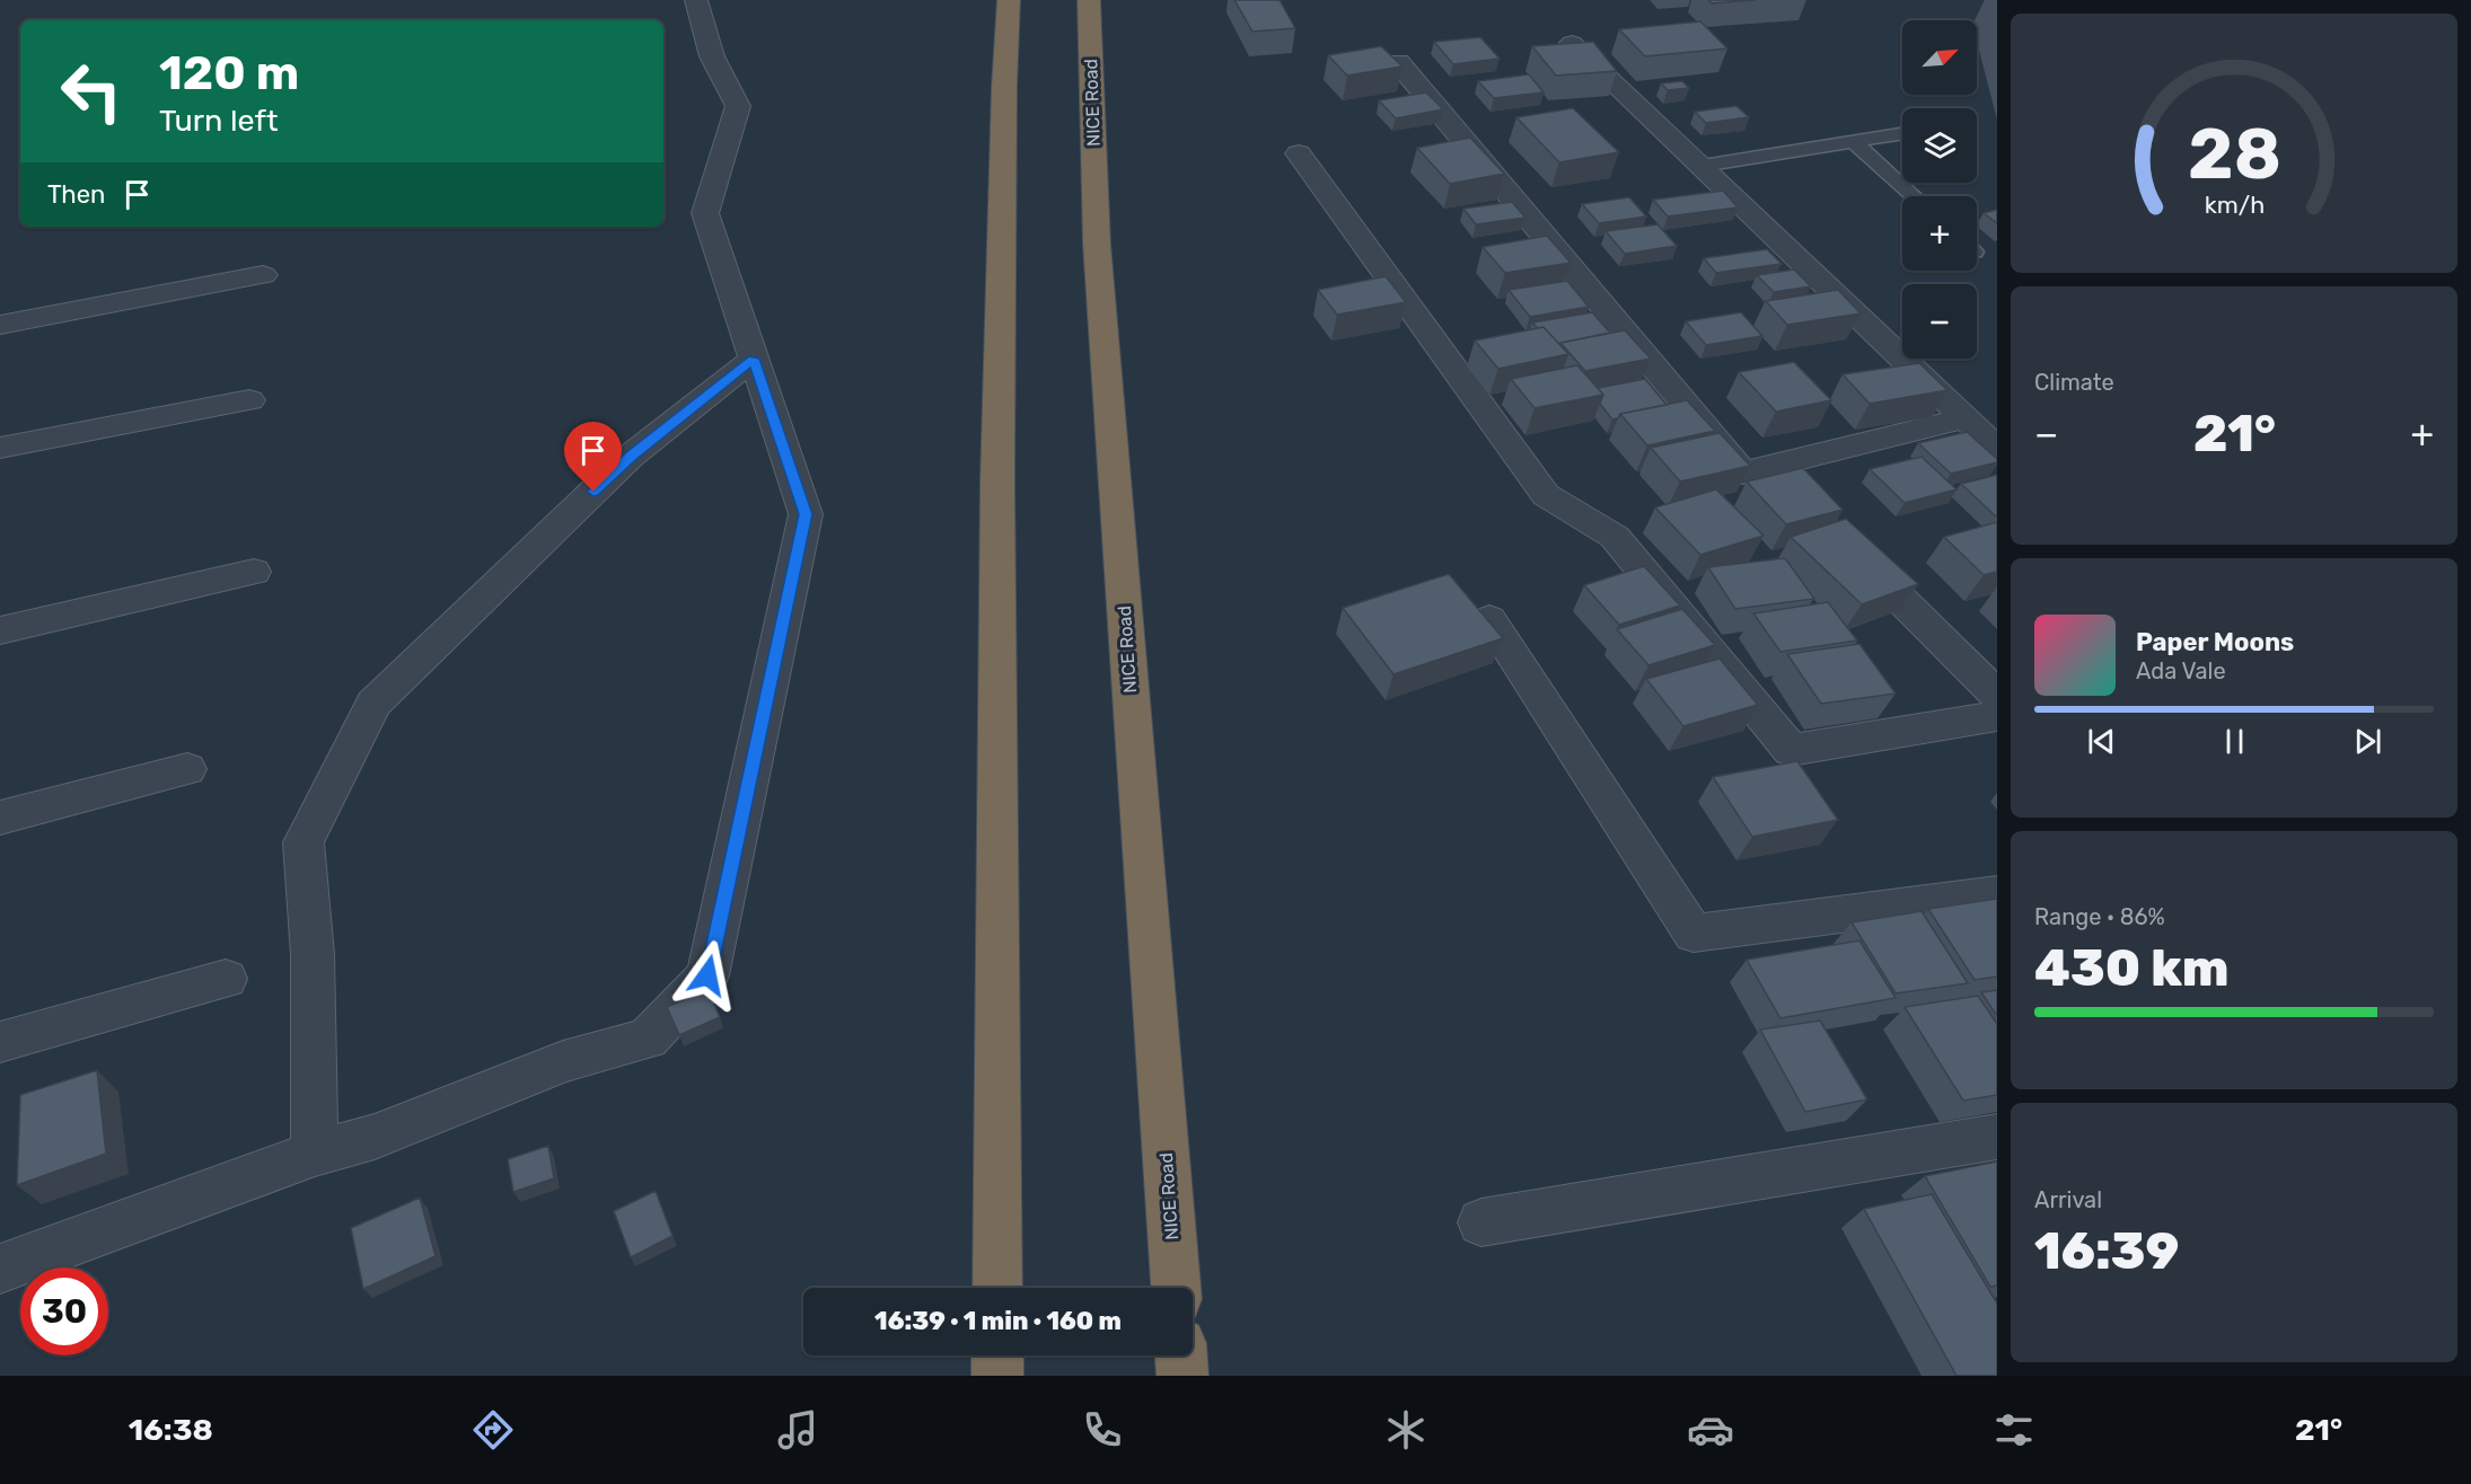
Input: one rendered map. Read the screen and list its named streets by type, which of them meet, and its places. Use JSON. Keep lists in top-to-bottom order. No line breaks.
{"streets":{"highway":["NICE Road"]},"north":"top right","page":{"map_buttons":["+","−"],"turn":["120 m","Turn left"],"then":"Then","tile":["Climate",["Range · 86%","430 km"],["Arrival","16:39"]],"heat":["−","21°","+"],"song":["Paper Moons","Ada Vale"],"limit":"30","trip":"16:39 · 1 min · 160 m","tabs":["16:38","21°"],"gauge":["28","km/h"]}}
